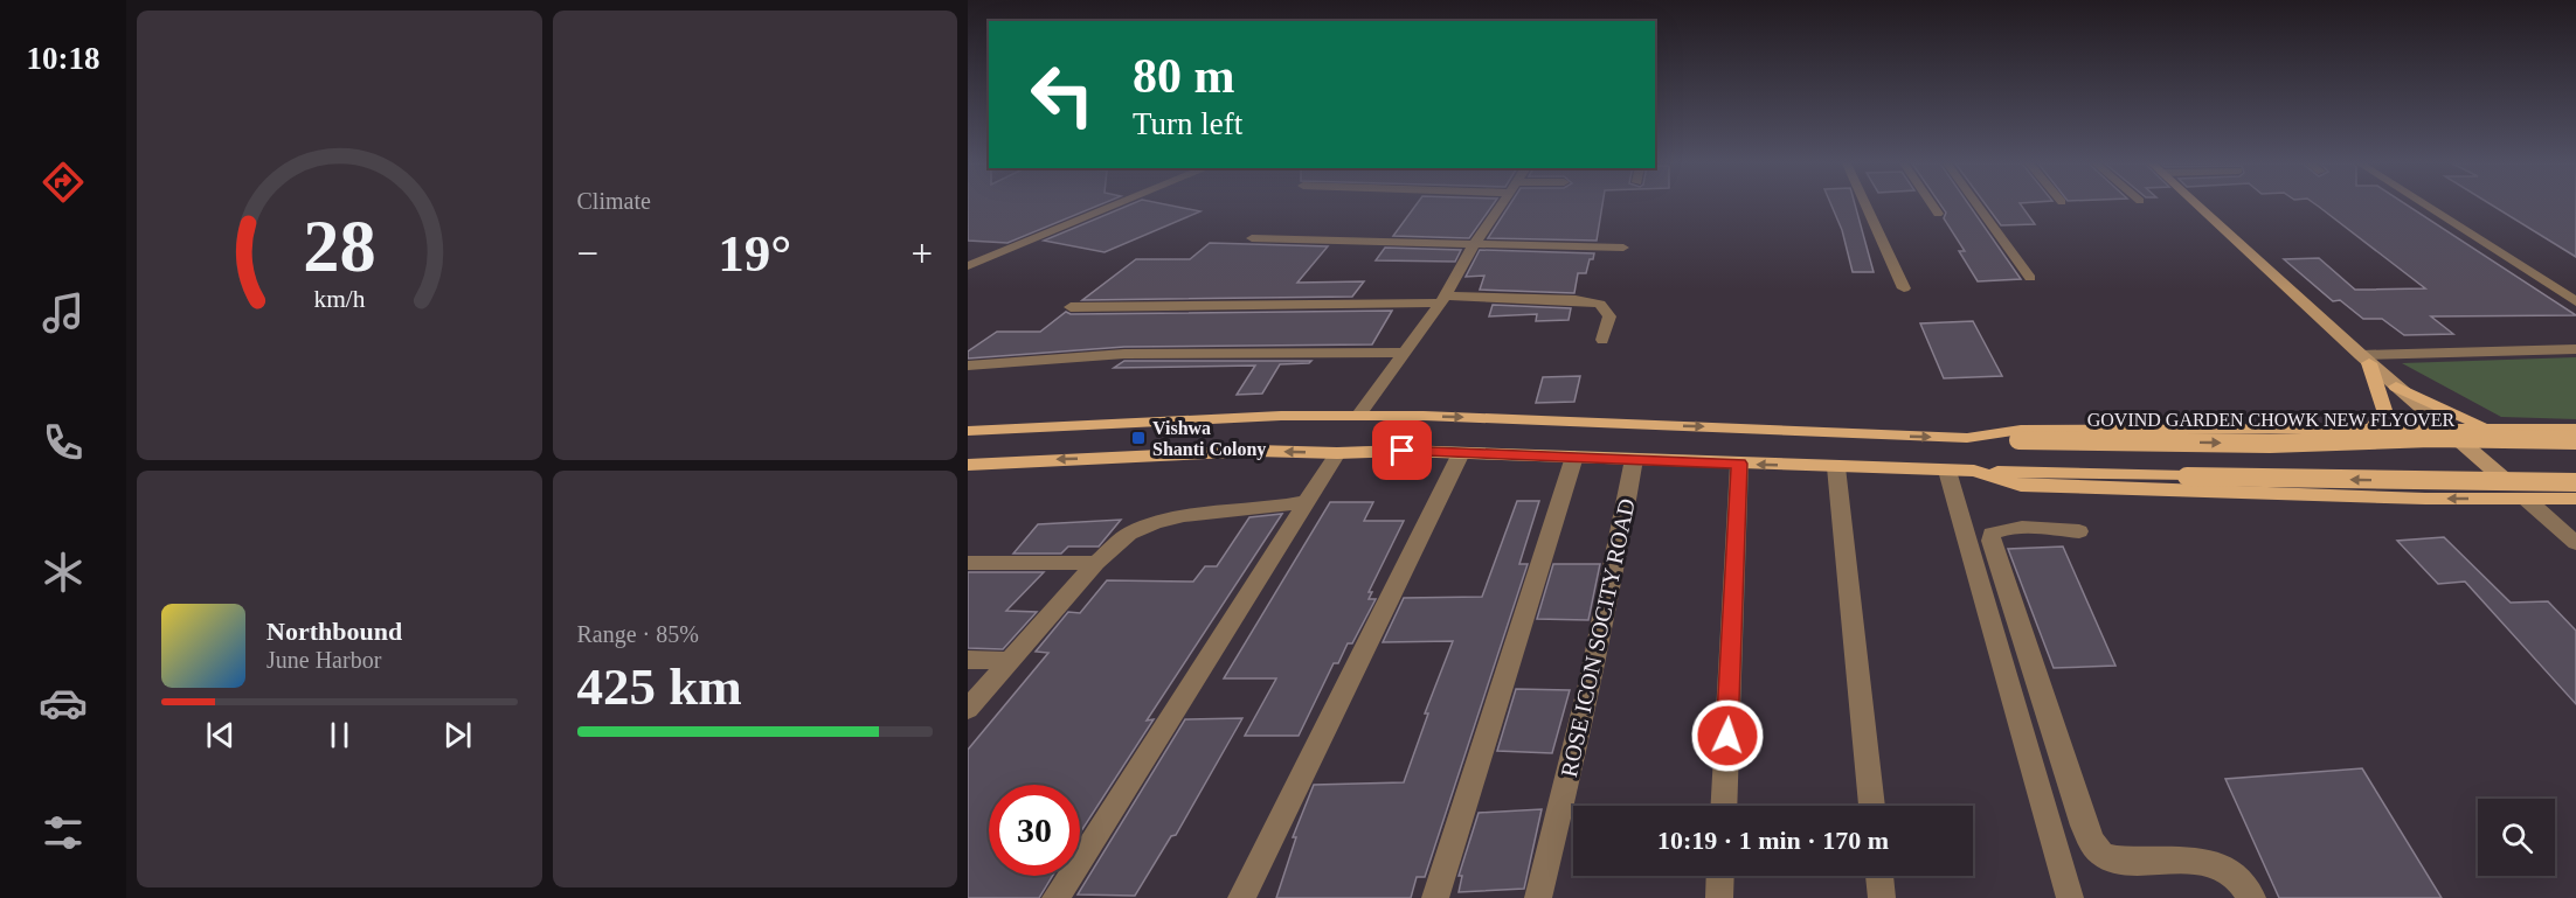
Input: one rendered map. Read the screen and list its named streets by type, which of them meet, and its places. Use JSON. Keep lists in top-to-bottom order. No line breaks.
{"streets":{"main road":["GOVIND GARDEN CHOWK NEW FLYOVER"],"street":["ROSE ICON SOCITY ROAD"]},"places":{"transit":["Vishwa Shanti Colony"]},"page":{"tabs":"10:18","tile":["Climate",["Range · 85%","425 km"]],"turn":["80 m","Turn left"],"heat":["−","19°","+"],"song":["Northbound","June Harbor"],"limit":"30","trip":"10:19 · 1 min · 170 m","gauge":["28","km/h"]}}
